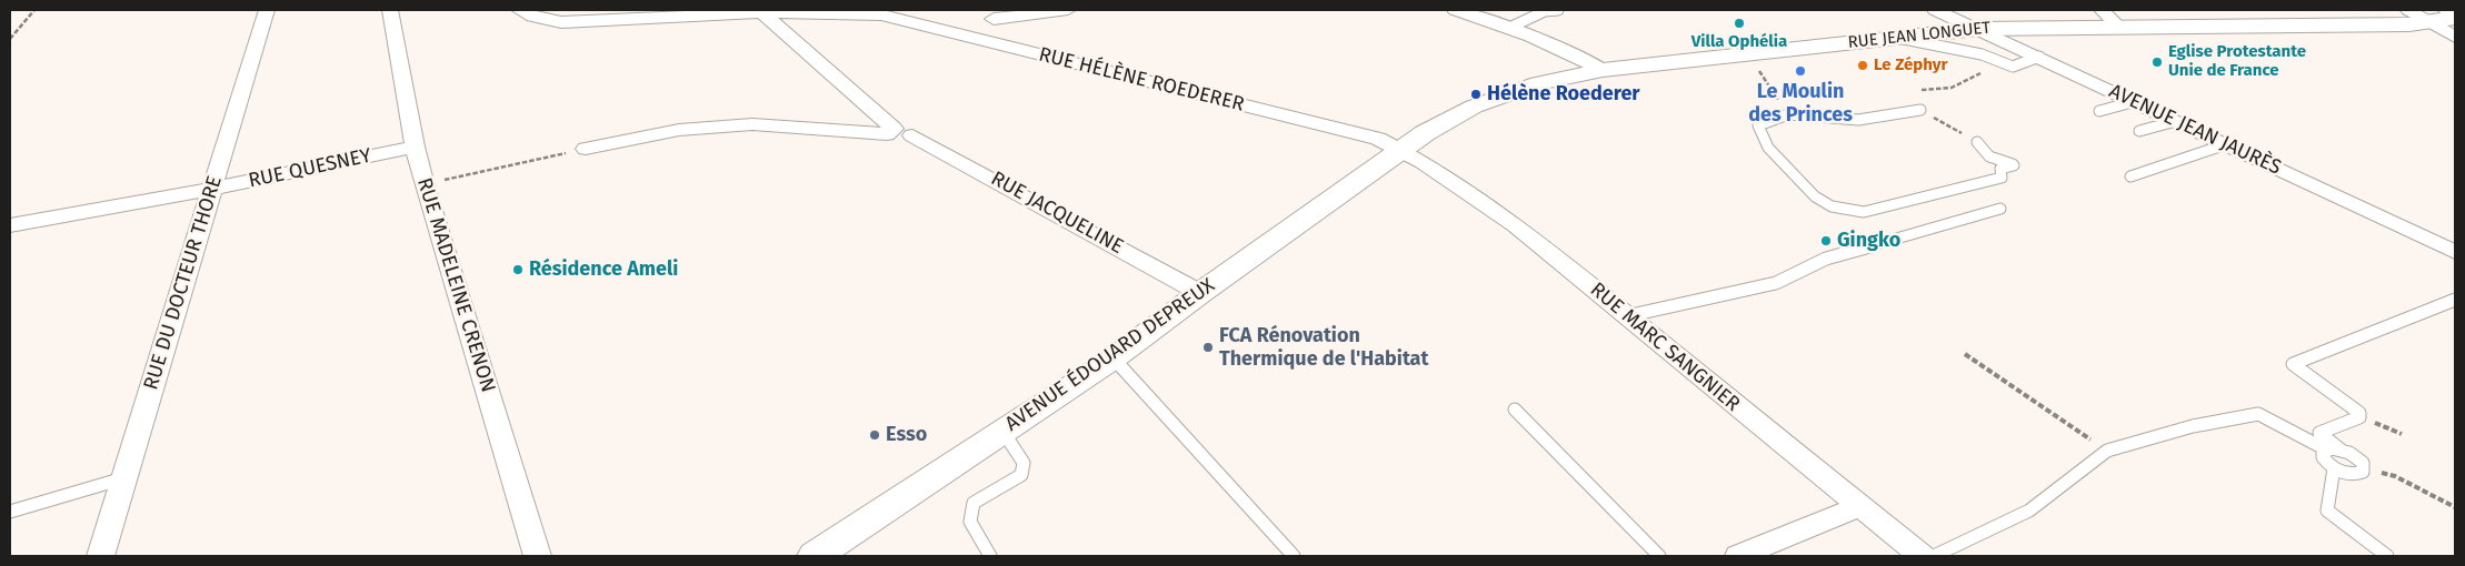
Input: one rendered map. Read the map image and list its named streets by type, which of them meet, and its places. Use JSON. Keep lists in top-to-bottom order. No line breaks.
{"streets":{"street":["RUE JEAN LONGUET","RUE HÉLÈNE ROEDERER","AVENUE JEAN JAURÈS","RUE QUESNEY","RUE JACQUELINE","RUE DU DOCTEUR THORE","RUE MADELEINE CRENON","RUE MARC SANGNIER","AVENUE ÉDOUARD DEPREUX"]},"crossings":[["RUE JEAN LONGUET","RUE HÉLÈNE ROEDERER"],["RUE JEAN LONGUET","AVENUE JEAN JAURÈS"],["RUE JEAN LONGUET","RUE MARC SANGNIER"],["RUE JEAN LONGUET","AVENUE ÉDOUARD DEPREUX"],["RUE HÉLÈNE ROEDERER","RUE MARC SANGNIER"],["RUE HÉLÈNE ROEDERER","AVENUE ÉDOUARD DEPREUX"],["RUE QUESNEY","RUE DU DOCTEUR THORE"],["RUE QUESNEY","RUE MADELEINE CRENON"],["RUE JACQUELINE","AVENUE ÉDOUARD DEPREUX"],["RUE MARC SANGNIER","AVENUE ÉDOUARD DEPREUX"]],"places":["Villa Ophélia","Eglise Protestante Unie de France","Le Zéphyr","Le Moulin des Princes","Hélène Roederer","Gingko","Résidence Ameli","FCA Rénovation Thermique de l'Habitat","Esso"]}
